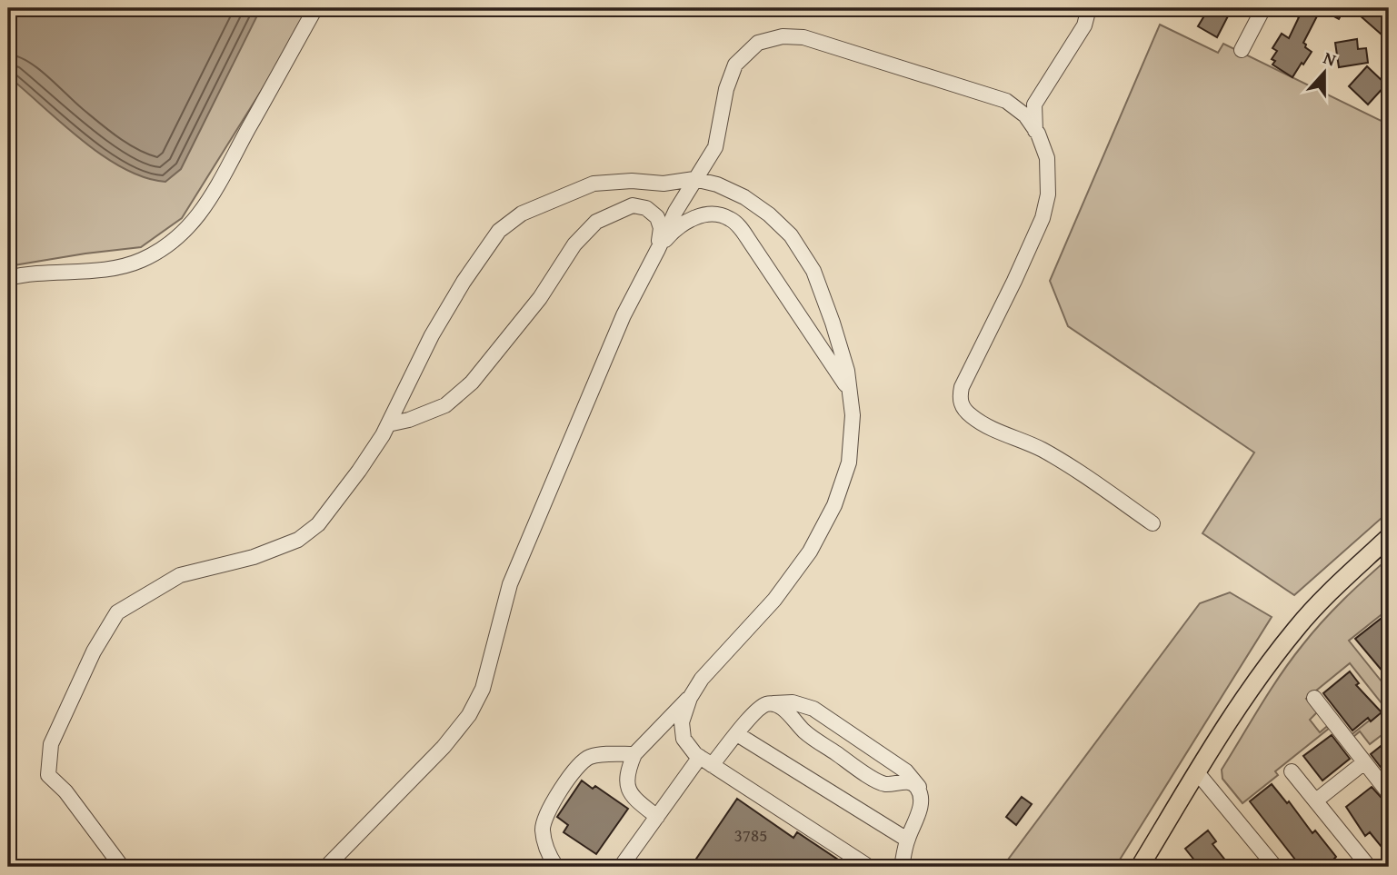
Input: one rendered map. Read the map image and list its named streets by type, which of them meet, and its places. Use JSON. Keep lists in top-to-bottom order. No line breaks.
{"house_numbers":["3785"],"north":"top"}
